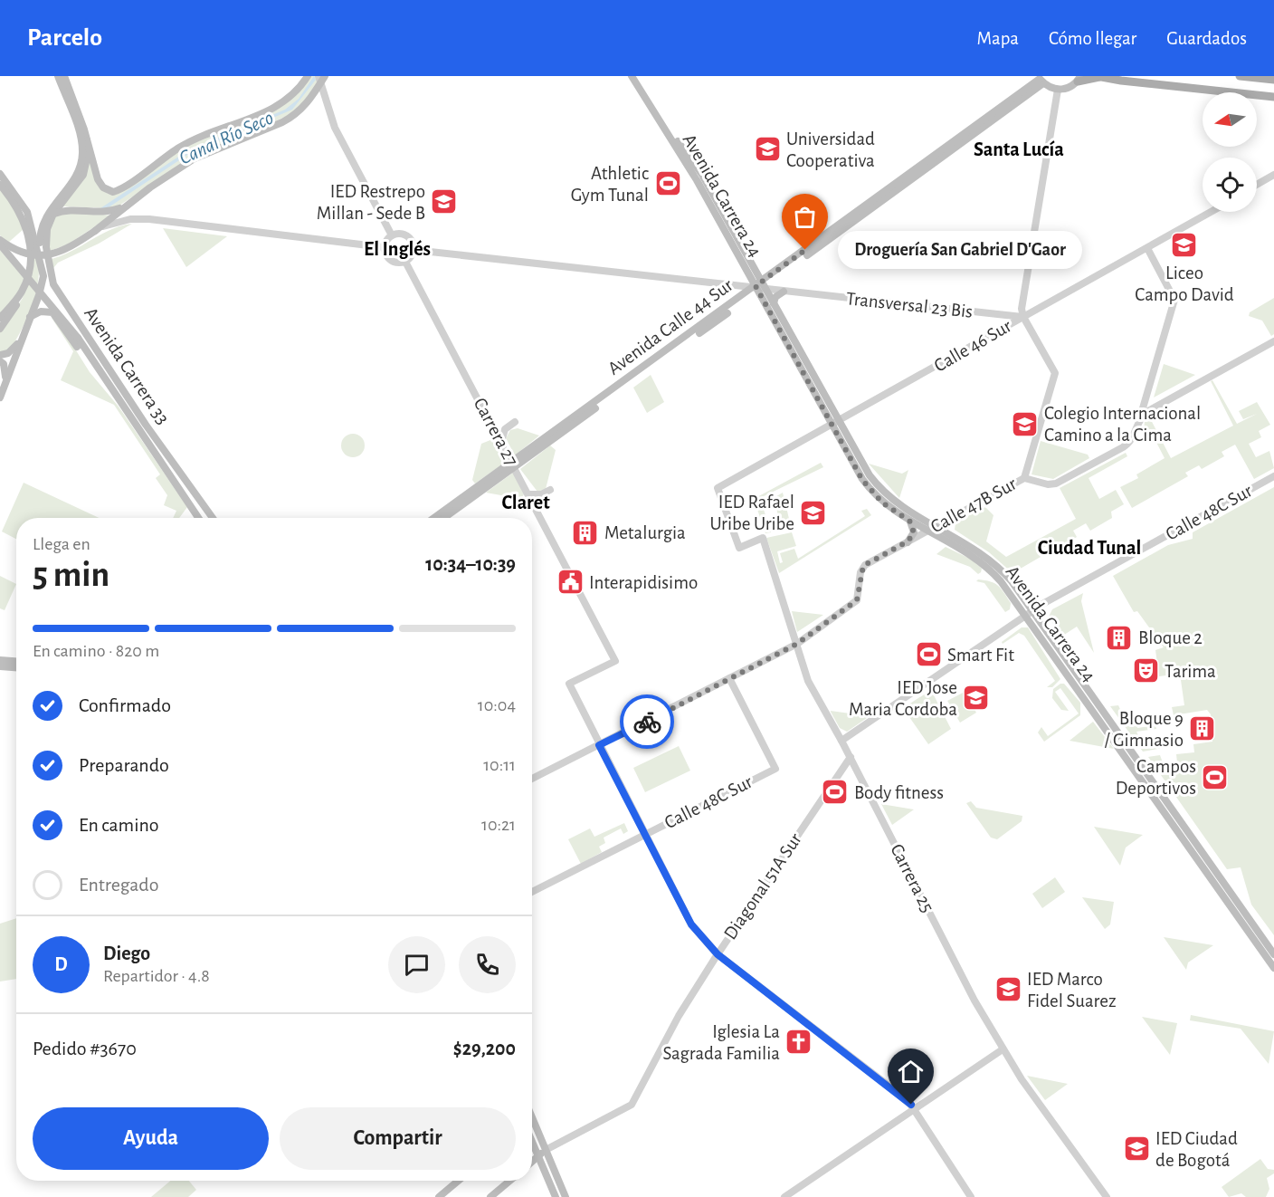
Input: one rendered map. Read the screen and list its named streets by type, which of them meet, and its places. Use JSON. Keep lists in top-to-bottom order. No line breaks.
{"streets":{"main road":["Avenida Carrera 24","Avenida Calle 44 Sur","Avenida Carrera 33"],"street":["Transversal 23 Bis","Calle 46 Sur","Carrera 27","Calle 47B Sur","Calle 48C Sur","Carrera 25","Diagonal 51A Sur"]},"crossings":[["Avenida Carrera 24","Transversal 23 Bis"],["Avenida Carrera 24","Avenida Calle 44 Sur"],["Avenida Carrera 24","Calle 46 Sur"],["Avenida Carrera 24","Calle 47B Sur"],["Avenida Carrera 24","Calle 48C Sur"],["Transversal 23 Bis","Avenida Calle 44 Sur"],["Transversal 23 Bis","Calle 46 Sur"],["Transversal 23 Bis","Carrera 27"],["Avenida Calle 44 Sur","Carrera 27"],["Calle 46 Sur","Carrera 25"],["Calle 47B Sur","Carrera 25"],["Calle 48C Sur","Carrera 25"],["Carrera 25","Diagonal 51A Sur"]],"districts":["Santa Lucía","El Inglés","Claret","Ciudad Tunal"],"water":["Canal Río Seco"],"places":{"school or university":["Universidad Cooperativa","IED Restrepo Millan - Sede B","Liceo Campo David","Colegio Internacional Camino a la Cima","IED Rafael Uribe Uribe","IED Jose Maria Cordoba","IED Marco Fidel Suarez","IED Ciudad de Bogotá"],"sports":["Athletic Gym Tunal","Smart Fit","Campos Deportivos","Body fitness"],"other":["Droguería San Gabriel D'Gaor"],"building":["Metalurgia","Bloque 2","Bloque 9 / Gimnasio"],"public building":["Interapidisimo"],"theatre":["Tarima"],"church":["Iglesia La Sagrada Familia"]},"north":"left","page":{"header":"Parcelo","nav":["Mapa","Cómo llegar","Guardados"],"bubble":"Droguería San Gabriel D'Gaor","heading":["5 min","Llega en","10:34–10:39"],"panel":["Diego","Repartidor · 4.8","Pedido #3670","$29,200"],"bar":"En camino · 820 m","list":[["Confirmado","10:04"],["Preparando","10:11"],["En camino","10:21"],"Entregado"],"round":"D","buttons":["Ayuda","Compartir"]}}
